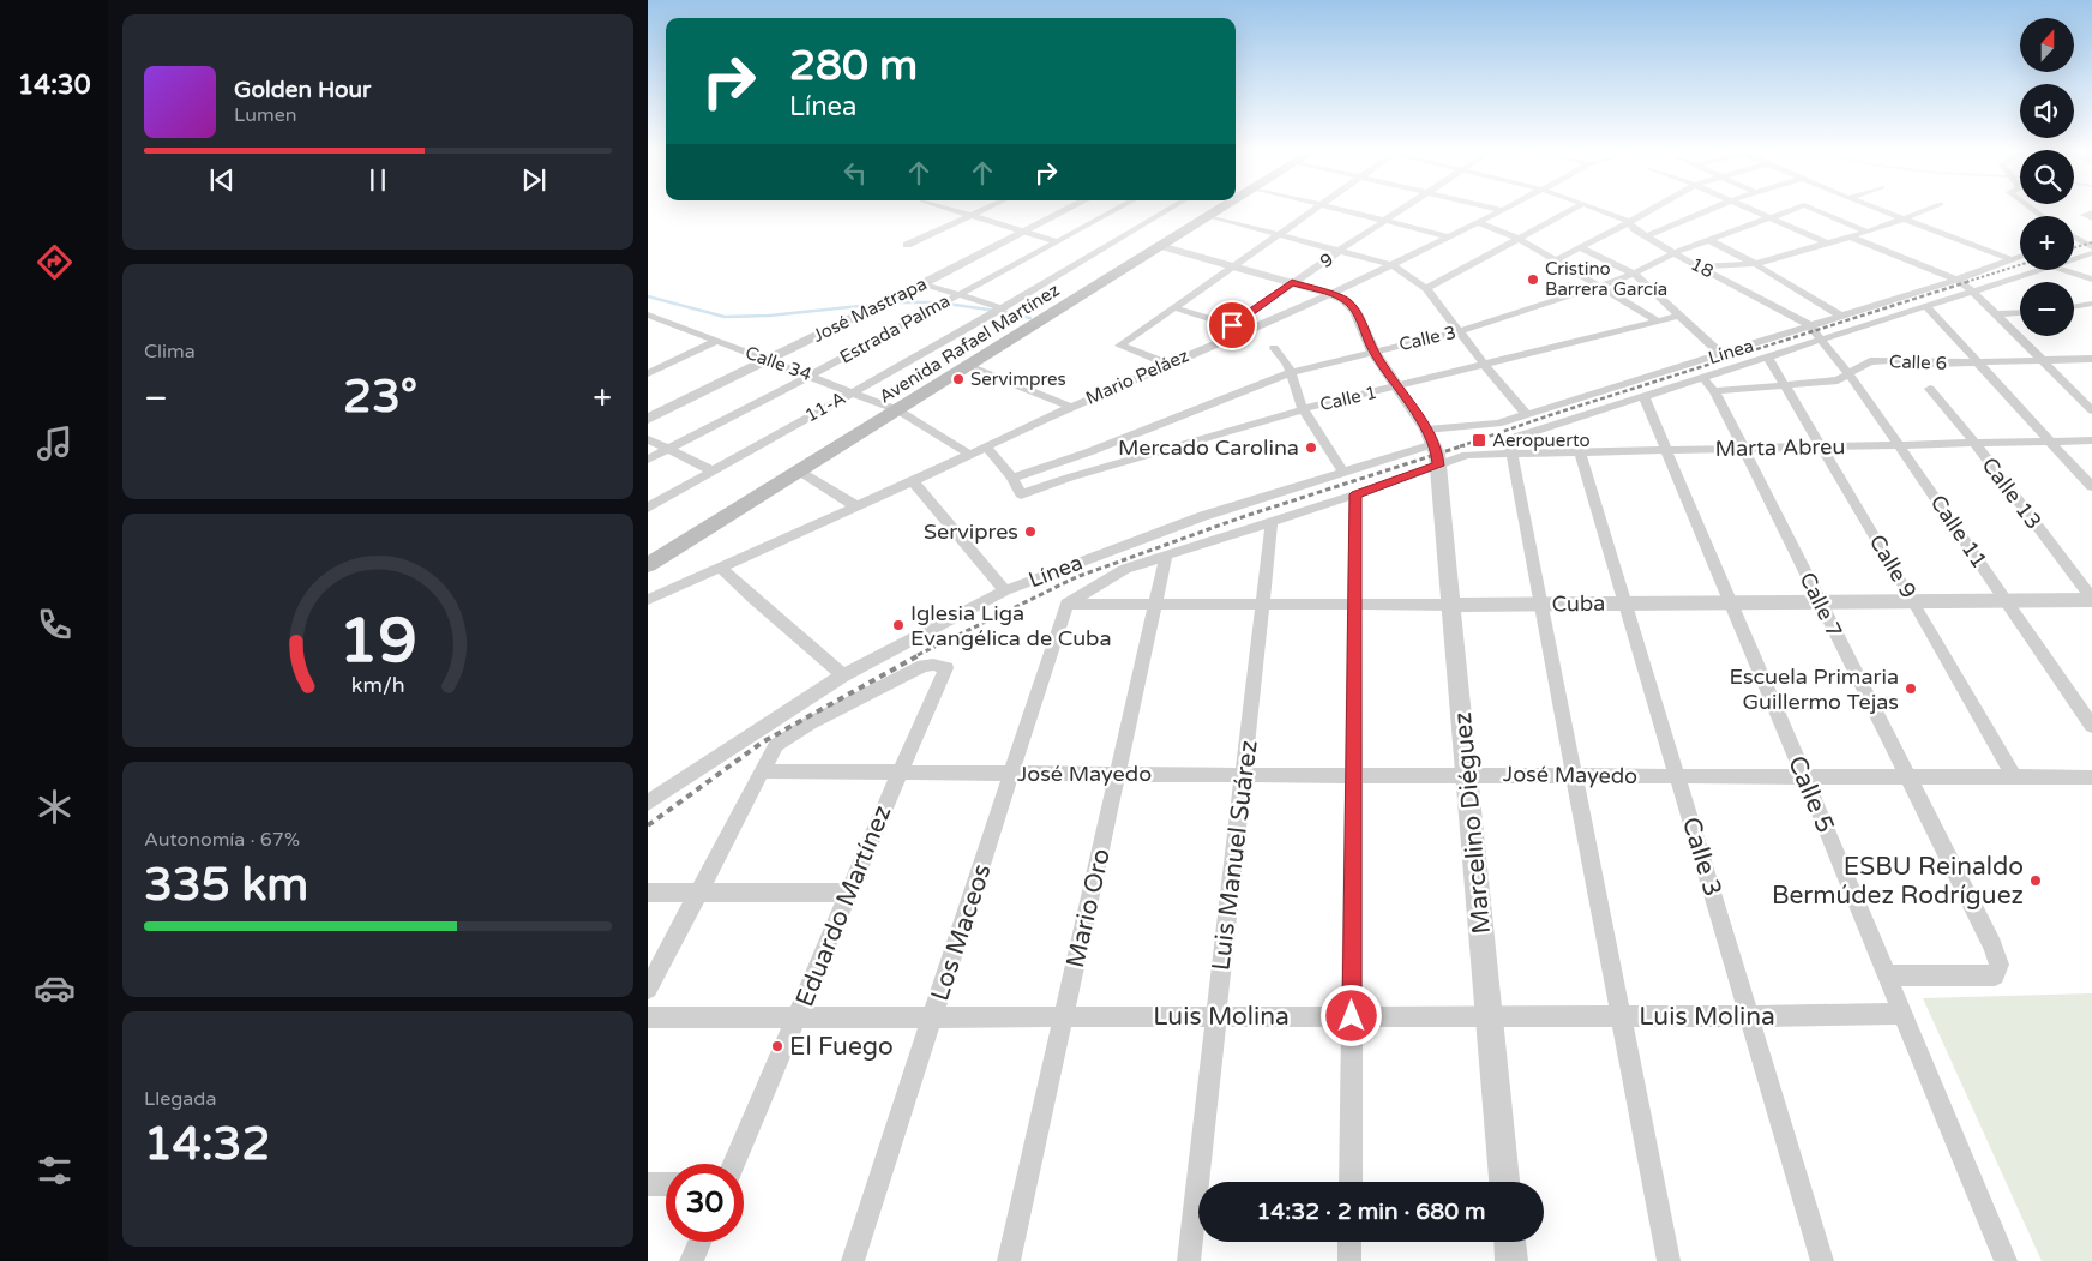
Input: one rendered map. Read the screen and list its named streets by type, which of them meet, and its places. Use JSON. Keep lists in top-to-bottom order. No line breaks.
{"streets":{"main road":["Avenida Rafael Martínez"],"street":["9","18","José Mastrapa","Estrada Palma","Calle 3","Línea","Calle 6","Calle 34","Mario Peláez","Calle 1","11-A","Marta Abreu","Calle 13","Calle 11","Calle 9","Cuba","Calle 7","José Mayedo","Calle 5","Marcelino Diéguez","Luis Manuel Suárez","Eduardo Martínez","Mario Oro","Los Maceos","Luis Molina"]},"crossings":[["9","Mario Peláez"],["18","Calle 3"],["18","Línea"],["18","Calle 11"],["José Mastrapa","Calle 34"],["Estrada Palma","Calle 34"],["Calle 3","Calle 1"],["Calle 3","Marta Abreu"],["Calle 3","Cuba"],["Calle 3","José Mayedo"],["Calle 3","Luis Molina"],["Avenida Rafael Martínez","Calle 34"],["Línea","Marta Abreu"],["Línea","Calle 11"],["Línea","Calle 9"],["Línea","Cuba"],["Línea","Calle 7"],["Línea","Calle 5"],["Línea","Marcelino Diéguez"],["Línea","Luis Manuel Suárez"],["Línea","Mario Oro"],["Línea","Los Maceos"],["Calle 6","Calle 11"],["Calle 6","Calle 9"],["Calle 6","Calle 7"],["Calle 34","Mario Peláez"],["Calle 34","11-A"],["Marta Abreu","Calle 13"],["Marta Abreu","Calle 11"],["Marta Abreu","Calle 9"],["Marta Abreu","Calle 7"],["Marta Abreu","Calle 5"],["Calle 13","Cuba"],["Calle 11","Cuba"],["Calle 9","Cuba"],["Calle 9","José Mayedo"],["Cuba","Calle 7"],["Cuba","Calle 5"],["Cuba","Marcelino Diéguez"],["Cuba","Luis Manuel Suárez"],["Cuba","Mario Oro"],["Cuba","Los Maceos"],["Calle 7","José Mayedo"],["Calle 7","Calle 5"],["José Mayedo","Calle 5"],["José Mayedo","Marcelino Diéguez"],["José Mayedo","Luis Manuel Suárez"],["José Mayedo","Eduardo Martínez"],["José Mayedo","Mario Oro"],["José Mayedo","Los Maceos"],["Calle 5","Luis Molina"],["Marcelino Diéguez","Luis Molina"],["Luis Manuel Suárez","Luis Molina"],["Eduardo Martínez","Luis Molina"],["Mario Oro","Luis Molina"],["Los Maceos","Luis Molina"]],"places":{"other":["Cristino Barrera García","Servimpres","Mercado Carolina","Servipres","Iglesia Liga Evangélica de Cuba","Escuela Primaria Guillermo Tejas","ESBU Reinaldo Bermúdez Rodríguez","El Fuego"],"transit":["Aeropuerto"]},"north":"top","page":{"tabs":"14:30","map_buttons":["+","−"],"turn":["280 m","Línea"],"song":["Golden Hour","Lumen"],"tile":["Clima",["Autonomía · 67%","335 km"],["Llegada","14:32"]],"heat":["−","23°","+"],"limit":"30","trip":"14:32 · 2 min · 680 m","gauge":["19","km/h"]}}
